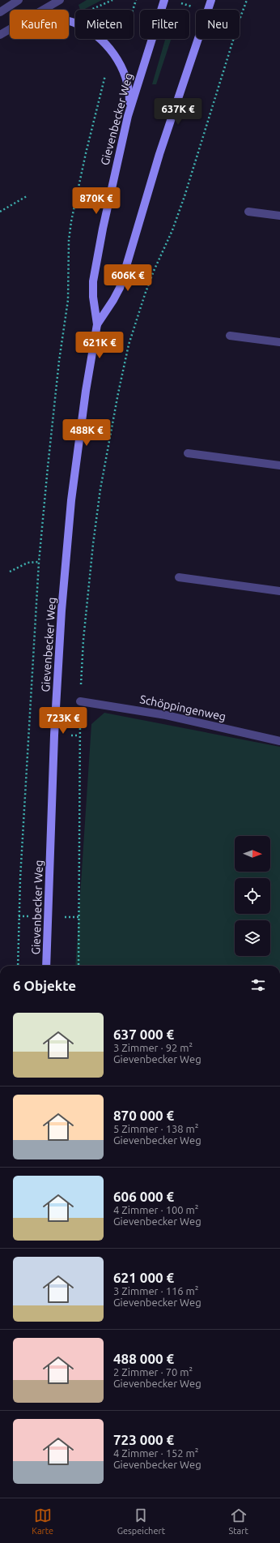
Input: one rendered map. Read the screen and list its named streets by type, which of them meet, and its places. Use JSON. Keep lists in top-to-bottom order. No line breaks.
{"streets":{"main road":["Gievenbecker Weg"],"street":["Schöppingenweg"]},"north":"right","page":{"chip":["Kaufen","Mieten","Filter","Neu"],"price":["637K €","870K €","606K €","621K €","488K €","723K €"],"heading":"6 Objekte","list":[{"name":"637 000 €","note":"3 Zimmer · 92 m² · Gievenbecker Weg"},{"name":"870 000 €","note":"5 Zimmer · 138 m² · Gievenbecker Weg"},{"name":"606 000 €","note":"4 Zimmer · 100 m² · Gievenbecker Weg"},{"name":"621 000 €","note":"3 Zimmer · 116 m² · Gievenbecker Weg"},{"name":"488 000 €","note":"2 Zimmer · 70 m² · Gievenbecker Weg"},{"name":"723 000 €","note":"4 Zimmer · 152 m² · Gievenbecker Weg"}],"tabs":["Karte","Gespeichert","Start"]}}
